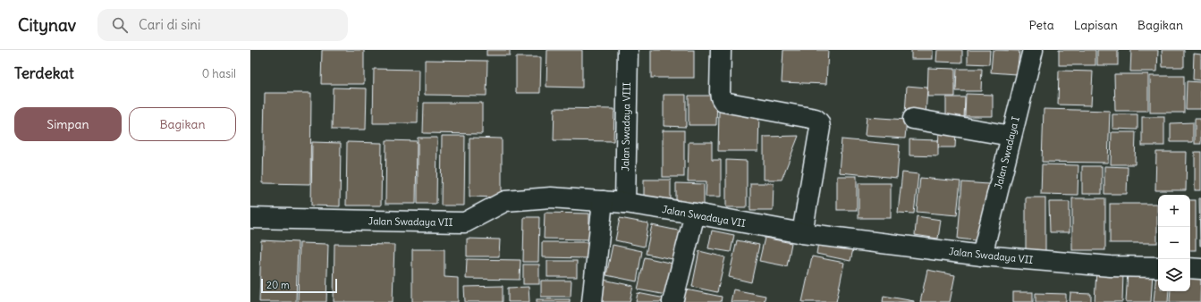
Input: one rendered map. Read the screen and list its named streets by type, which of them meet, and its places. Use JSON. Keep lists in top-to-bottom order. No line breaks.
{"streets":{"street":["Jalan Swadaya VIII","Jalan Swadaya I","Jalan Swadaya VII"]},"crossings":[["Jalan Swadaya VIII","Jalan Swadaya VII"],["Jalan Swadaya I","Jalan Swadaya VII"]],"scale_bar":"20 m","page":{"header":"Citynav","search":"Cari di sini","nav":["Peta","Lapisan","Bagikan"],"heading":["Terdekat","0 hasil"],"buttons":["Simpan","Bagikan"],"map_buttons":["+","−"],"scale":"20 m"}}
